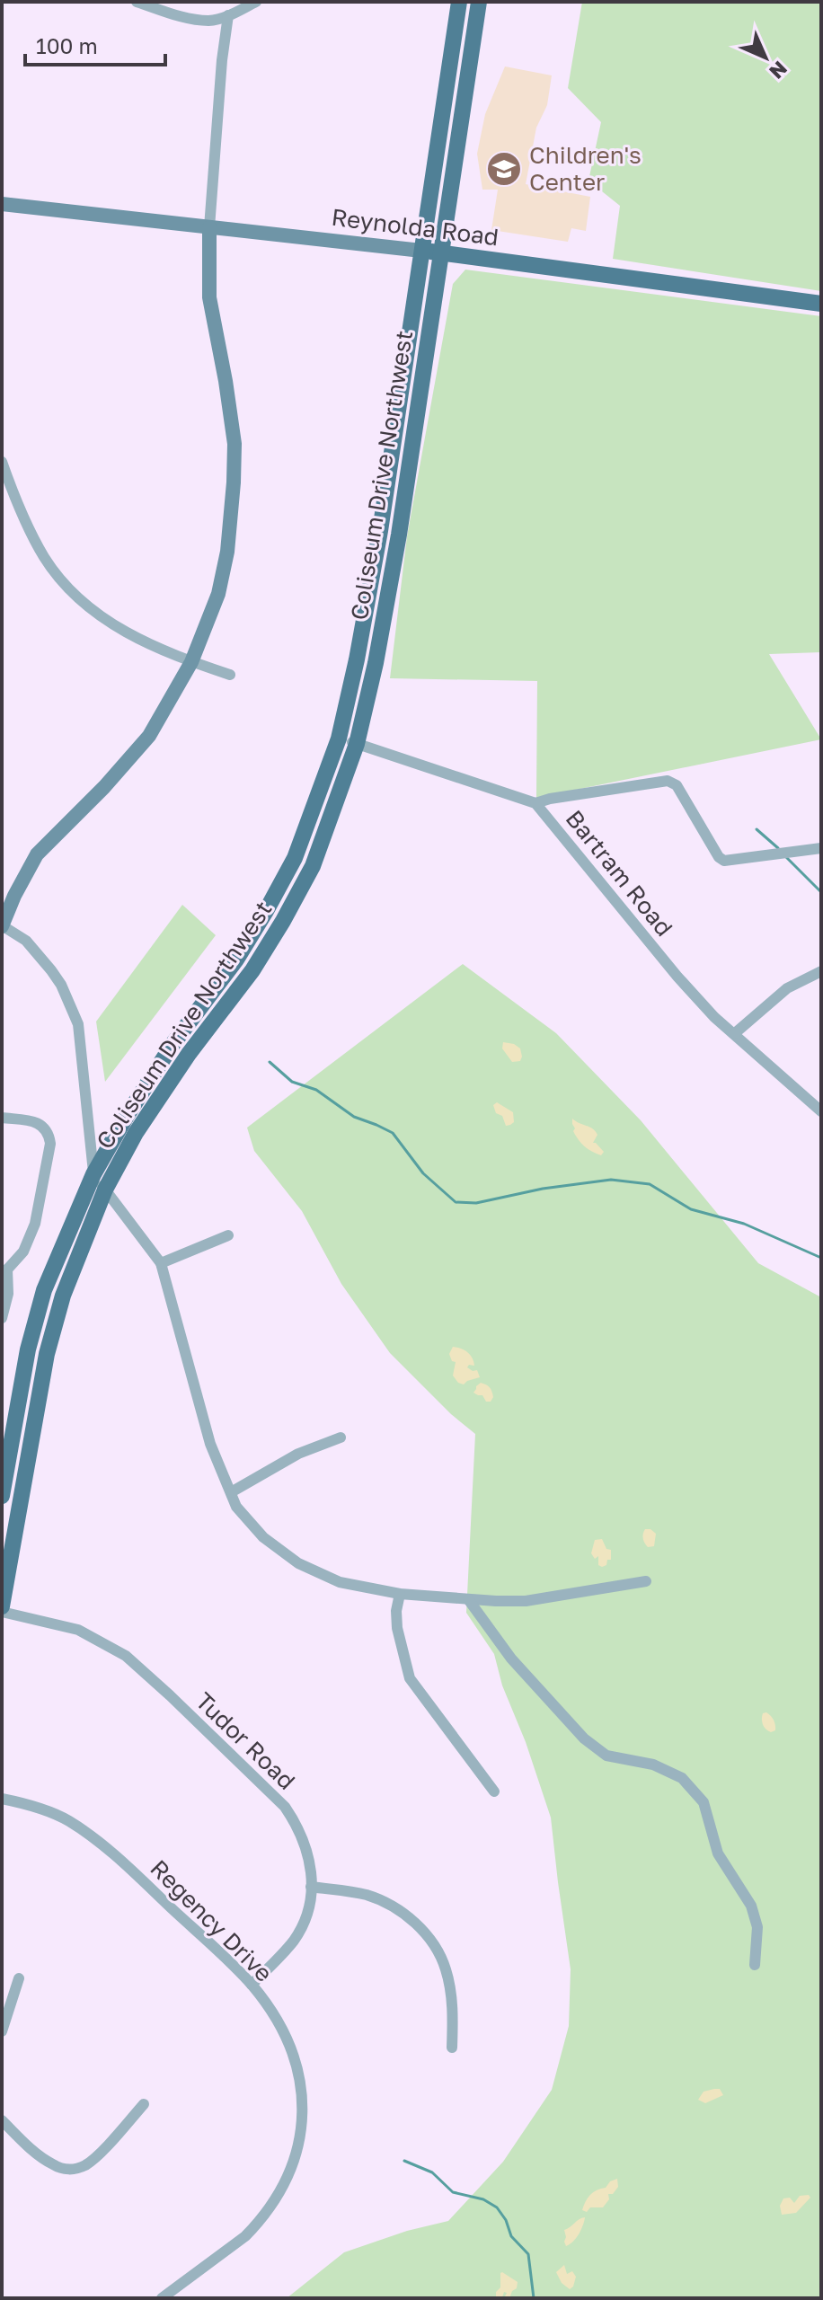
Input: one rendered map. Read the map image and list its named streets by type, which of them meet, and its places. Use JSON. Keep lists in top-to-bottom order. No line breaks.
{"streets":{"main road":["Reynolda Road","Coliseum Drive Northwest"],"street":["Bartram Road","Tudor Road","Regency Drive"]},"crossings":[["Reynolda Road","Coliseum Drive Northwest"],["Coliseum Drive Northwest","Bartram Road"],["Tudor Road","Regency Drive"]],"places":{"school or university":["Children's Center"]},"scale_bar":"100 m","north":"bottom right"}
